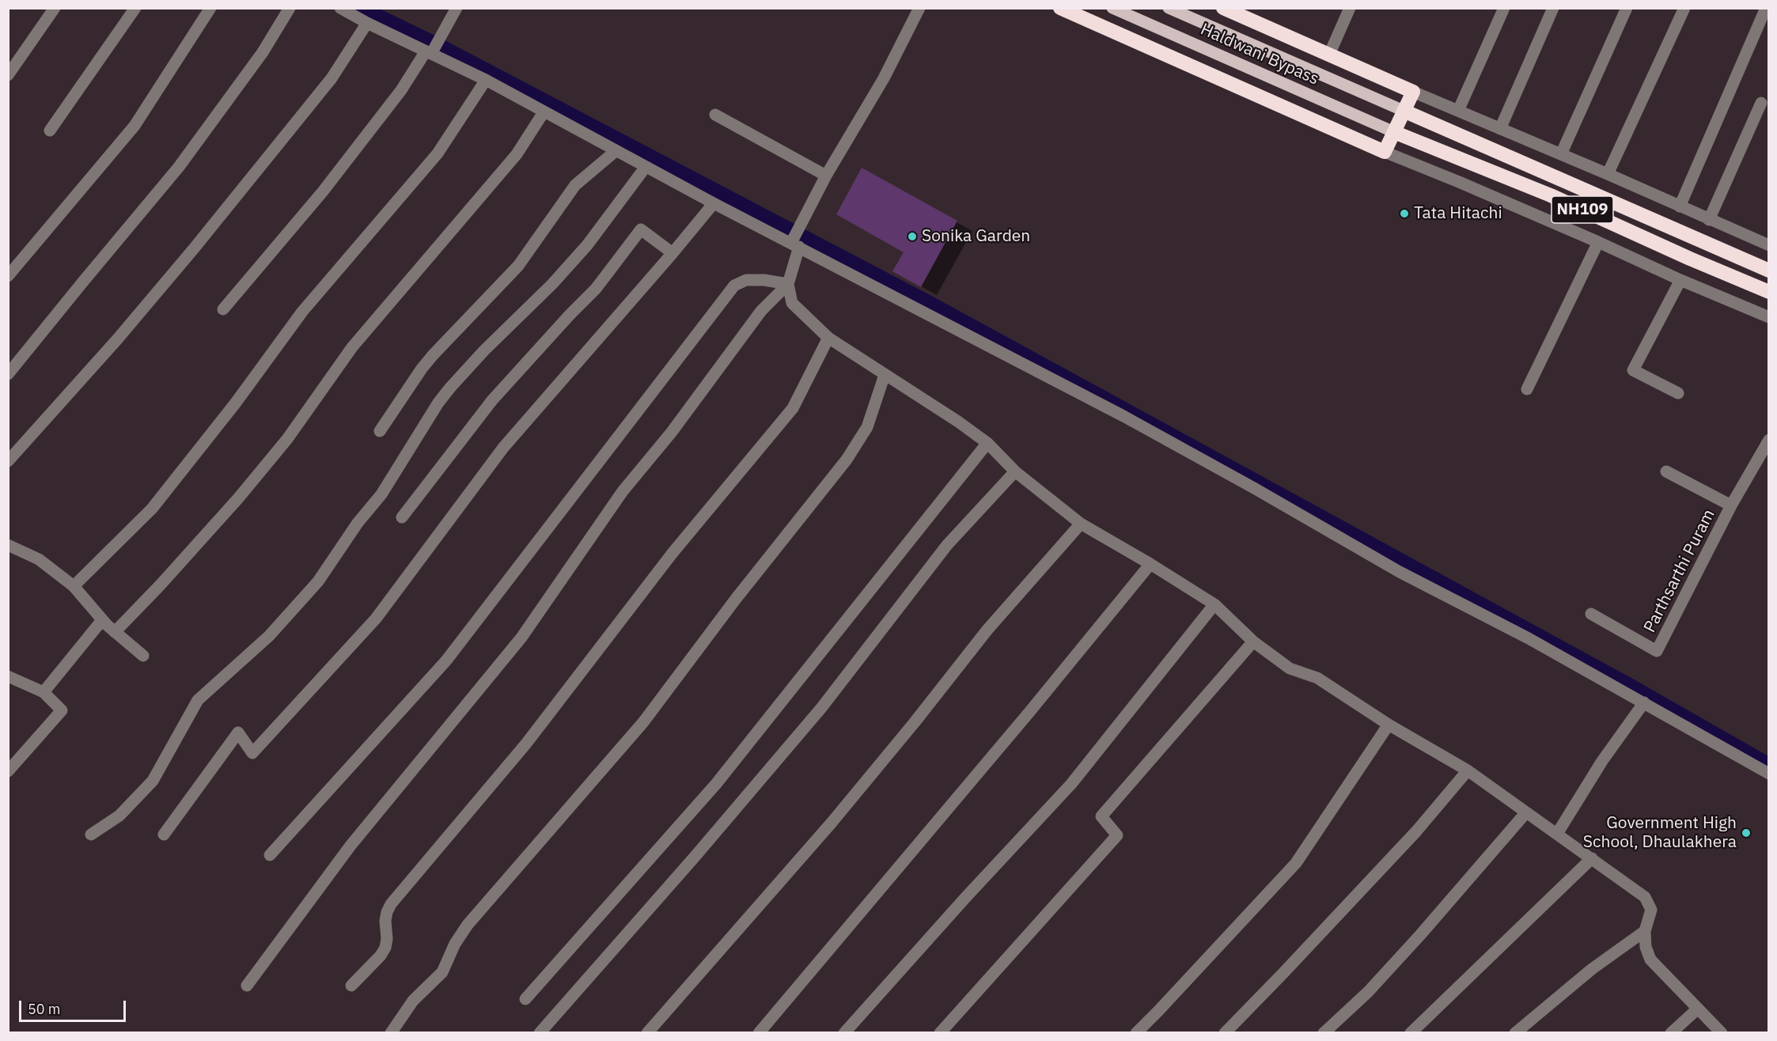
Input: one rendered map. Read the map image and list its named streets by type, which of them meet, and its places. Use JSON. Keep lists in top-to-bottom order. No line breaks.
{"streets":{"highway":["NH109"],"main road":["Haldwani Bypass"],"street":["Parthsarthi Puram"]},"crossings":[["Haldwani Bypass","NH109"]],"places":["Tata Hitachi","Sonika Garden","Government High School, Dhaulakhera"],"scale_bar":"50 m"}
